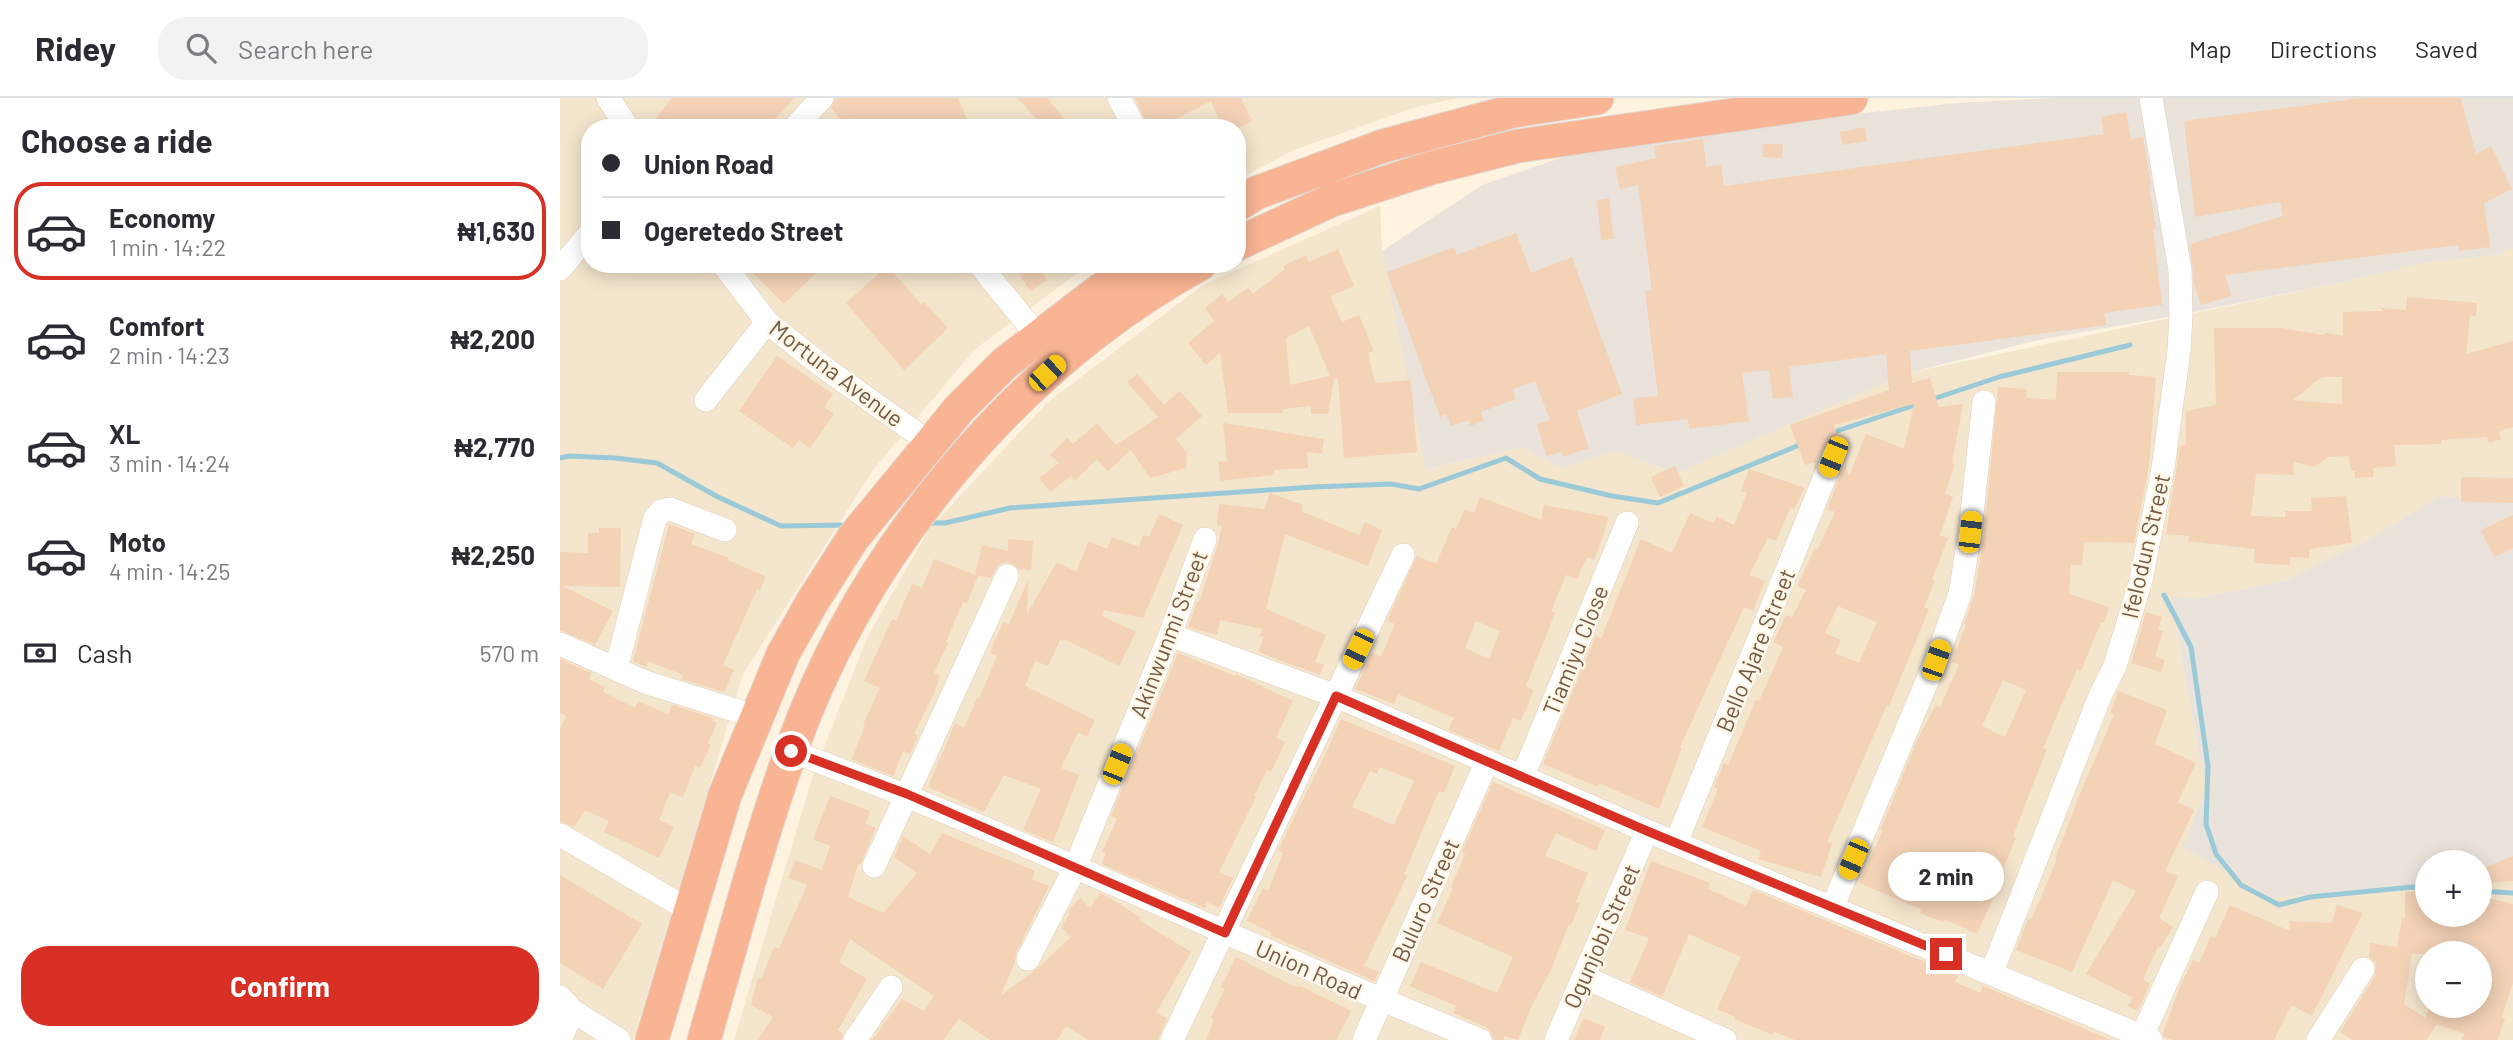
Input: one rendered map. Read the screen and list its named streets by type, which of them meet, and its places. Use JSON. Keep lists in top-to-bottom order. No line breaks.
{"streets":{"street":["Mortuna Avenue","Ifelodun Street","Akinwunmi Street","Tiamiyu Close","Bello Ajare Street","Buluro Street","Ogunjobi Street","Union Road"]},"crossings":[["Akinwunmi Street","Union Road"],["Buluro Street","Union Road"]],"page":{"header":"Ridey","search":"Search here","nav":["Map","Directions","Saved"],"heading":"Choose a ride","banner":["Union Road","Ogeretedo Street"],"list":[{"name":"Economy","note":"1 min · 14:22","value":"₦1,630"},{"name":"Comfort","note":"2 min · 14:23","value":"₦2,200"},{"name":"XL","note":"3 min · 14:24","value":"₦2,770"},{"name":"Moto","note":"4 min · 14:25","value":"₦2,250"}],"pay":["Cash","570 m"],"map_buttons":["+","−"],"bubble":"2 min","buttons":"Confirm"}}
